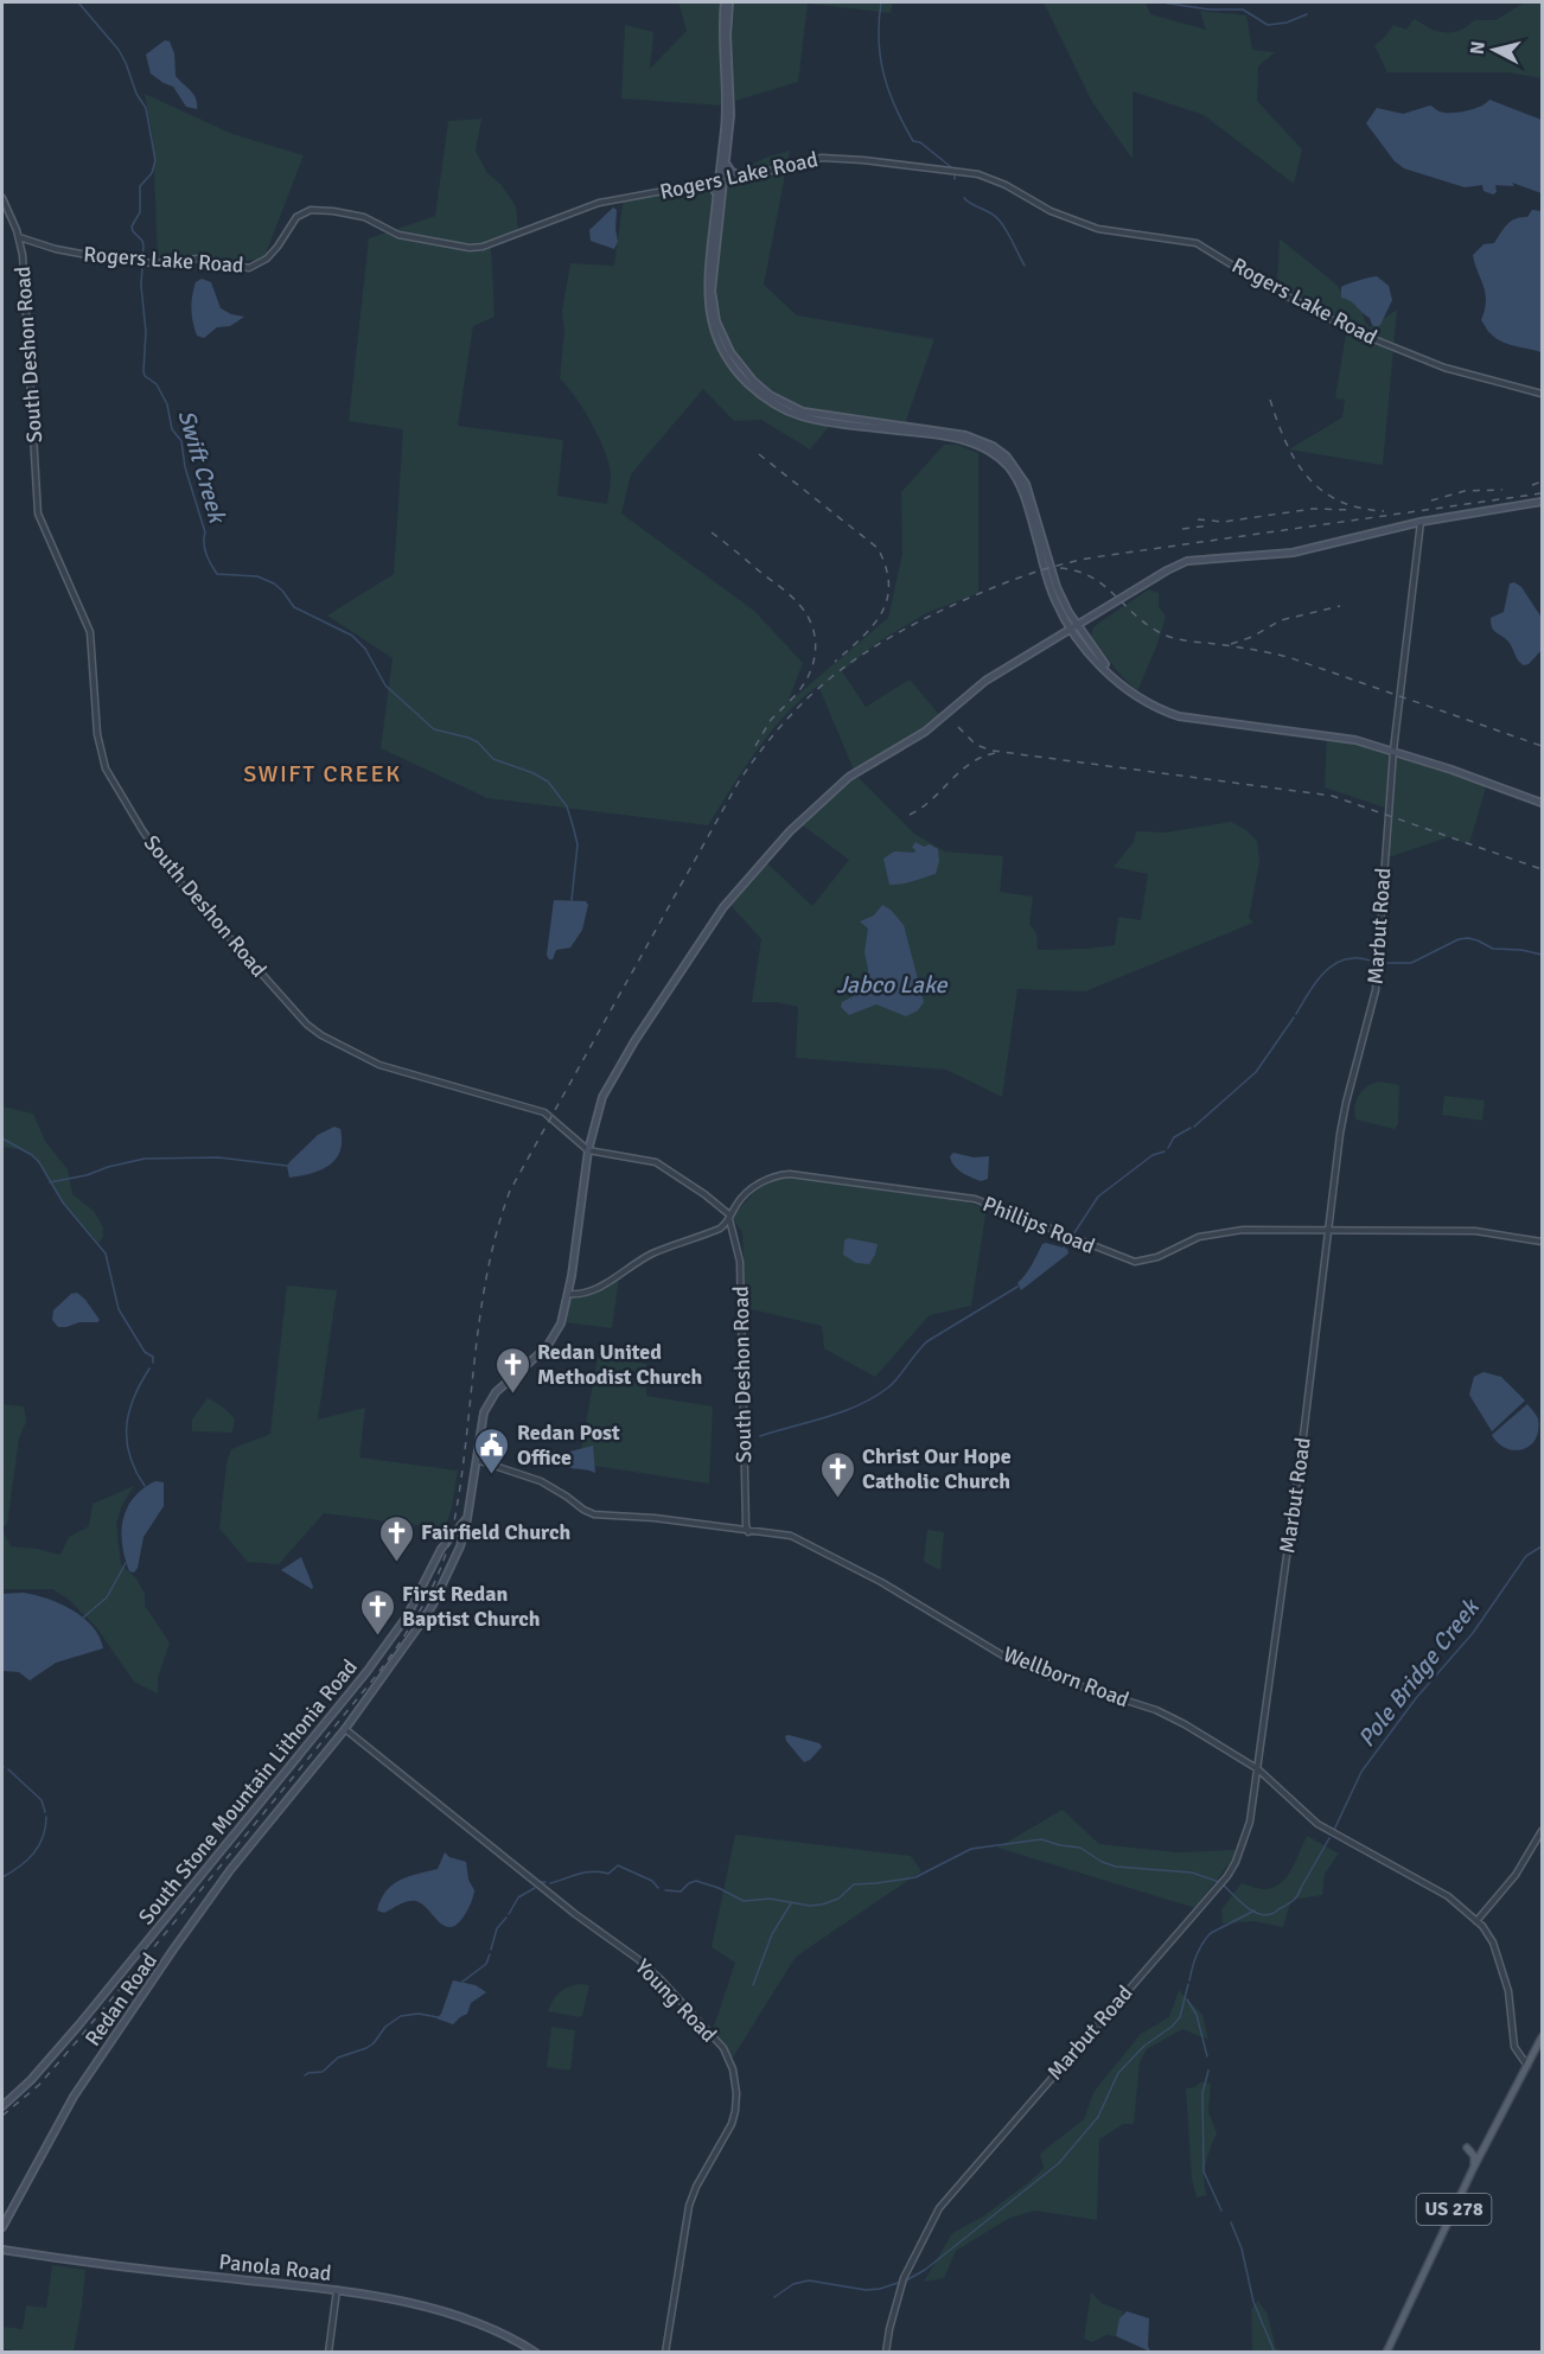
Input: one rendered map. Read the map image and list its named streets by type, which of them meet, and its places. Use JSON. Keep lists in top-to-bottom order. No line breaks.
{"streets":{"main road":["South Stone Mountain Lithonia Road","Redan Road","US 278","Panola Road"],"street":["Rogers Lake Road","South Deshon Road","Marbut Road","Phillips Road","Wellborn Road","Young Road"]},"crossings":[["Rogers Lake Road","South Deshon Road"],["South Deshon Road","Phillips Road"],["South Deshon Road","Wellborn Road"],["South Deshon Road","South Stone Mountain Lithonia Road"],["Marbut Road","Phillips Road"],["Marbut Road","Wellborn Road"],["Marbut Road","South Stone Mountain Lithonia Road"],["Phillips Road","South Stone Mountain Lithonia Road"],["Wellborn Road","South Stone Mountain Lithonia Road"],["Wellborn Road","US 278"],["South Stone Mountain Lithonia Road","Redan Road"],["Redan Road","Young Road"]],"districts":["SWIFT CREEK"],"water":["Swift Creek","Jabco Lake","Pole Bridge Creek"],"places":{"church":["Redan United Methodist Church","Christ Our Hope Catholic Church","Fairfield Church","First Redan Baptist Church"],"public building":["Redan Post Office"]},"north":"left"}
